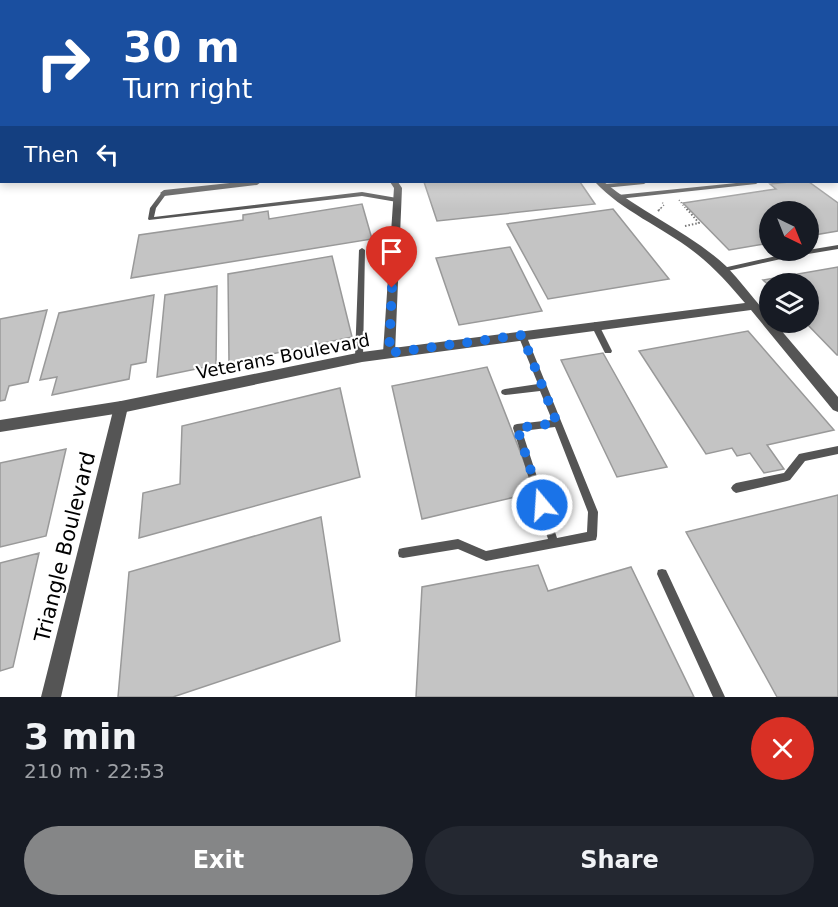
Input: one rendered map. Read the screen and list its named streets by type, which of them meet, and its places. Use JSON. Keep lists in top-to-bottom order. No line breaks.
{"streets":{"street":["Veterans Boulevard","Triangle Boulevard"]},"crossings":[["Veterans Boulevard","Triangle Boulevard"]],"north":"bottom right","page":{"turn":["30 m","Turn right"],"then":"Then","heading":["3 min","210 m · 22:53"],"buttons":["Exit","Share"]}}
